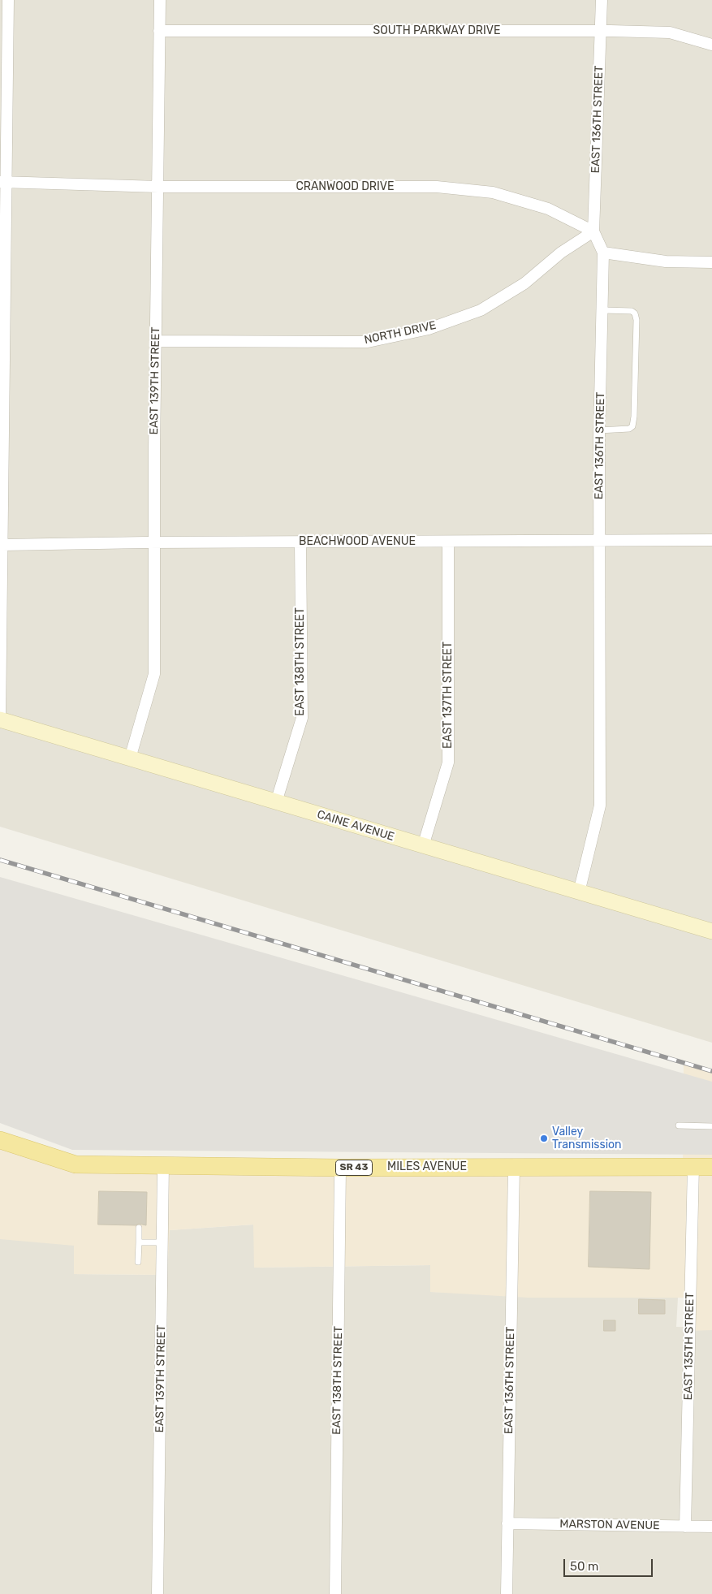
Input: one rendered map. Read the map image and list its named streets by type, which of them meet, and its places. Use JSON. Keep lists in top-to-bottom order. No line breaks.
{"streets":{"main road":["MILES AVENUE","SR 43"],"street":["SOUTH PARKWAY DRIVE","EAST 136TH STREET","CRANWOOD DRIVE","NORTH DRIVE","EAST 139TH STREET","BEACHWOOD AVENUE","EAST 138TH STREET","EAST 137TH STREET","CAINE AVENUE","EAST 135TH STREET","MARSTON AVENUE"]},"crossings":[["SOUTH PARKWAY DRIVE","EAST 136TH STREET"],["SOUTH PARKWAY DRIVE","EAST 139TH STREET"],["EAST 136TH STREET","CRANWOOD DRIVE"],["EAST 136TH STREET","NORTH DRIVE"],["EAST 136TH STREET","BEACHWOOD AVENUE"],["EAST 136TH STREET","CAINE AVENUE"],["EAST 136TH STREET","MILES AVENUE"],["EAST 136TH STREET","MARSTON AVENUE"],["CRANWOOD DRIVE","NORTH DRIVE"],["CRANWOOD DRIVE","EAST 139TH STREET"],["NORTH DRIVE","EAST 139TH STREET"],["EAST 139TH STREET","BEACHWOOD AVENUE"],["EAST 139TH STREET","CAINE AVENUE"],["EAST 139TH STREET","MILES AVENUE"],["BEACHWOOD AVENUE","EAST 138TH STREET"],["BEACHWOOD AVENUE","EAST 137TH STREET"],["EAST 138TH STREET","CAINE AVENUE"],["EAST 138TH STREET","MILES AVENUE"],["EAST 137TH STREET","CAINE AVENUE"],["MILES AVENUE","EAST 135TH STREET"],["EAST 135TH STREET","MARSTON AVENUE"]],"places":["Valley Transmission"],"scale_bar":"50 m"}
